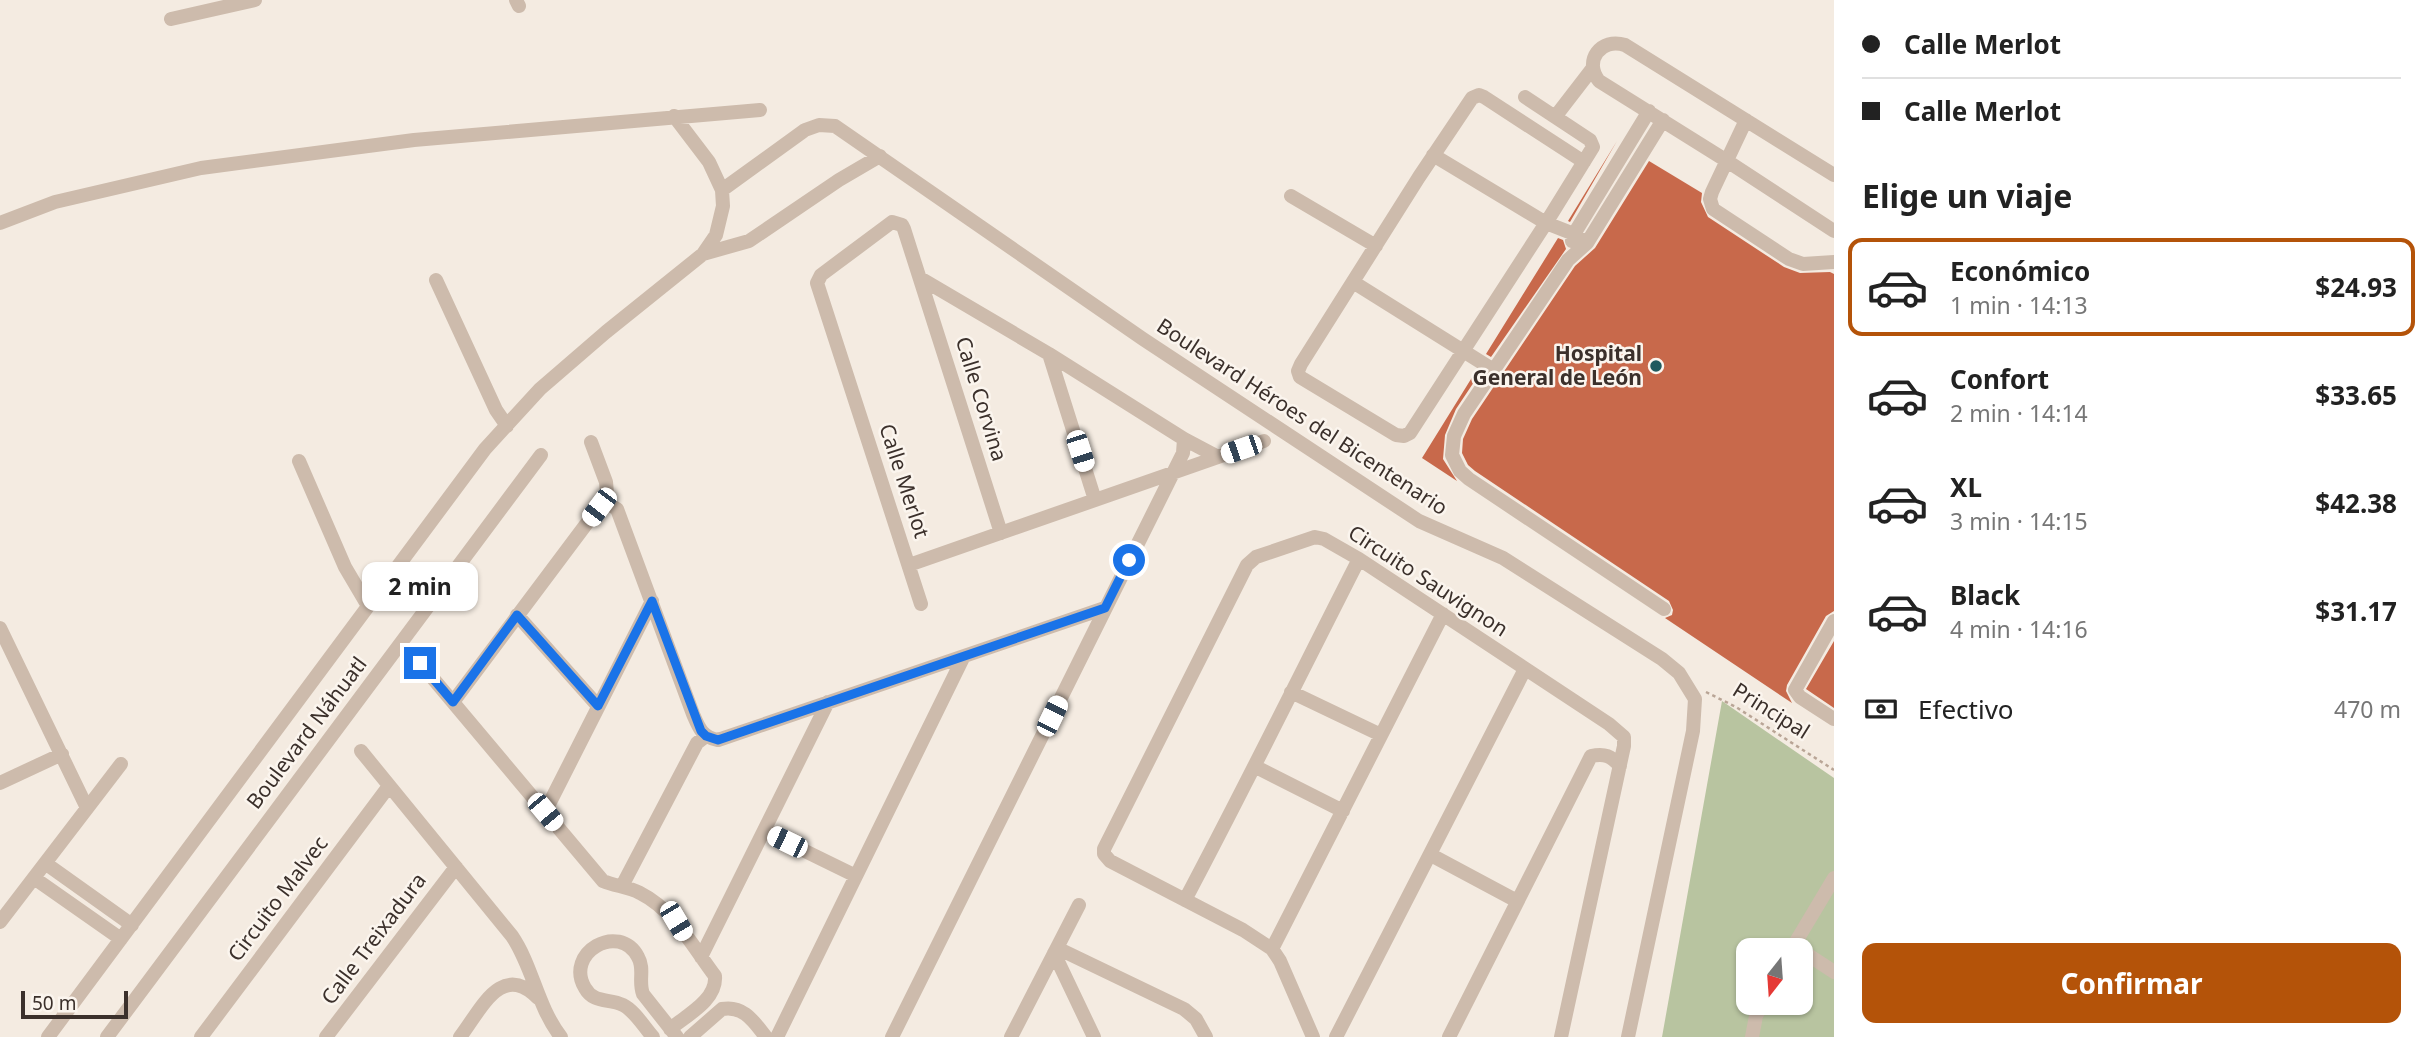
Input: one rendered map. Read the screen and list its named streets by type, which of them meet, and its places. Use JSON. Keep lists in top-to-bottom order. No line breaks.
{"streets":{"street":["Calle Corvina","Boulevard Héroes del Bicentenario","Calle Merlot","Circuito Sauvignon","Boulevard Náhuatl","Circuito Malvec","Calle Treixadura"],"path":["Principal"]},"crossings":[["Calle Corvina","Calle Merlot"],["Boulevard Héroes del Bicentenario","Principal"]],"places":["Hospital General de León"],"scale_bar":"50 m","north":"bottom","page":{"banner":["Calle Merlot","Calle Merlot"],"heading":"Elige un viaje","list":[{"name":"Económico","note":"1 min · 14:13","value":"$24.93"},{"name":"Confort","note":"2 min · 14:14","value":"$33.65"},{"name":"XL","note":"3 min · 14:15","value":"$42.38"},{"name":"Black","note":"4 min · 14:16","value":"$31.17"}],"bubble":"2 min","pay":["Efectivo","470 m"],"buttons":"Confirmar","scale":"50 m"}}
